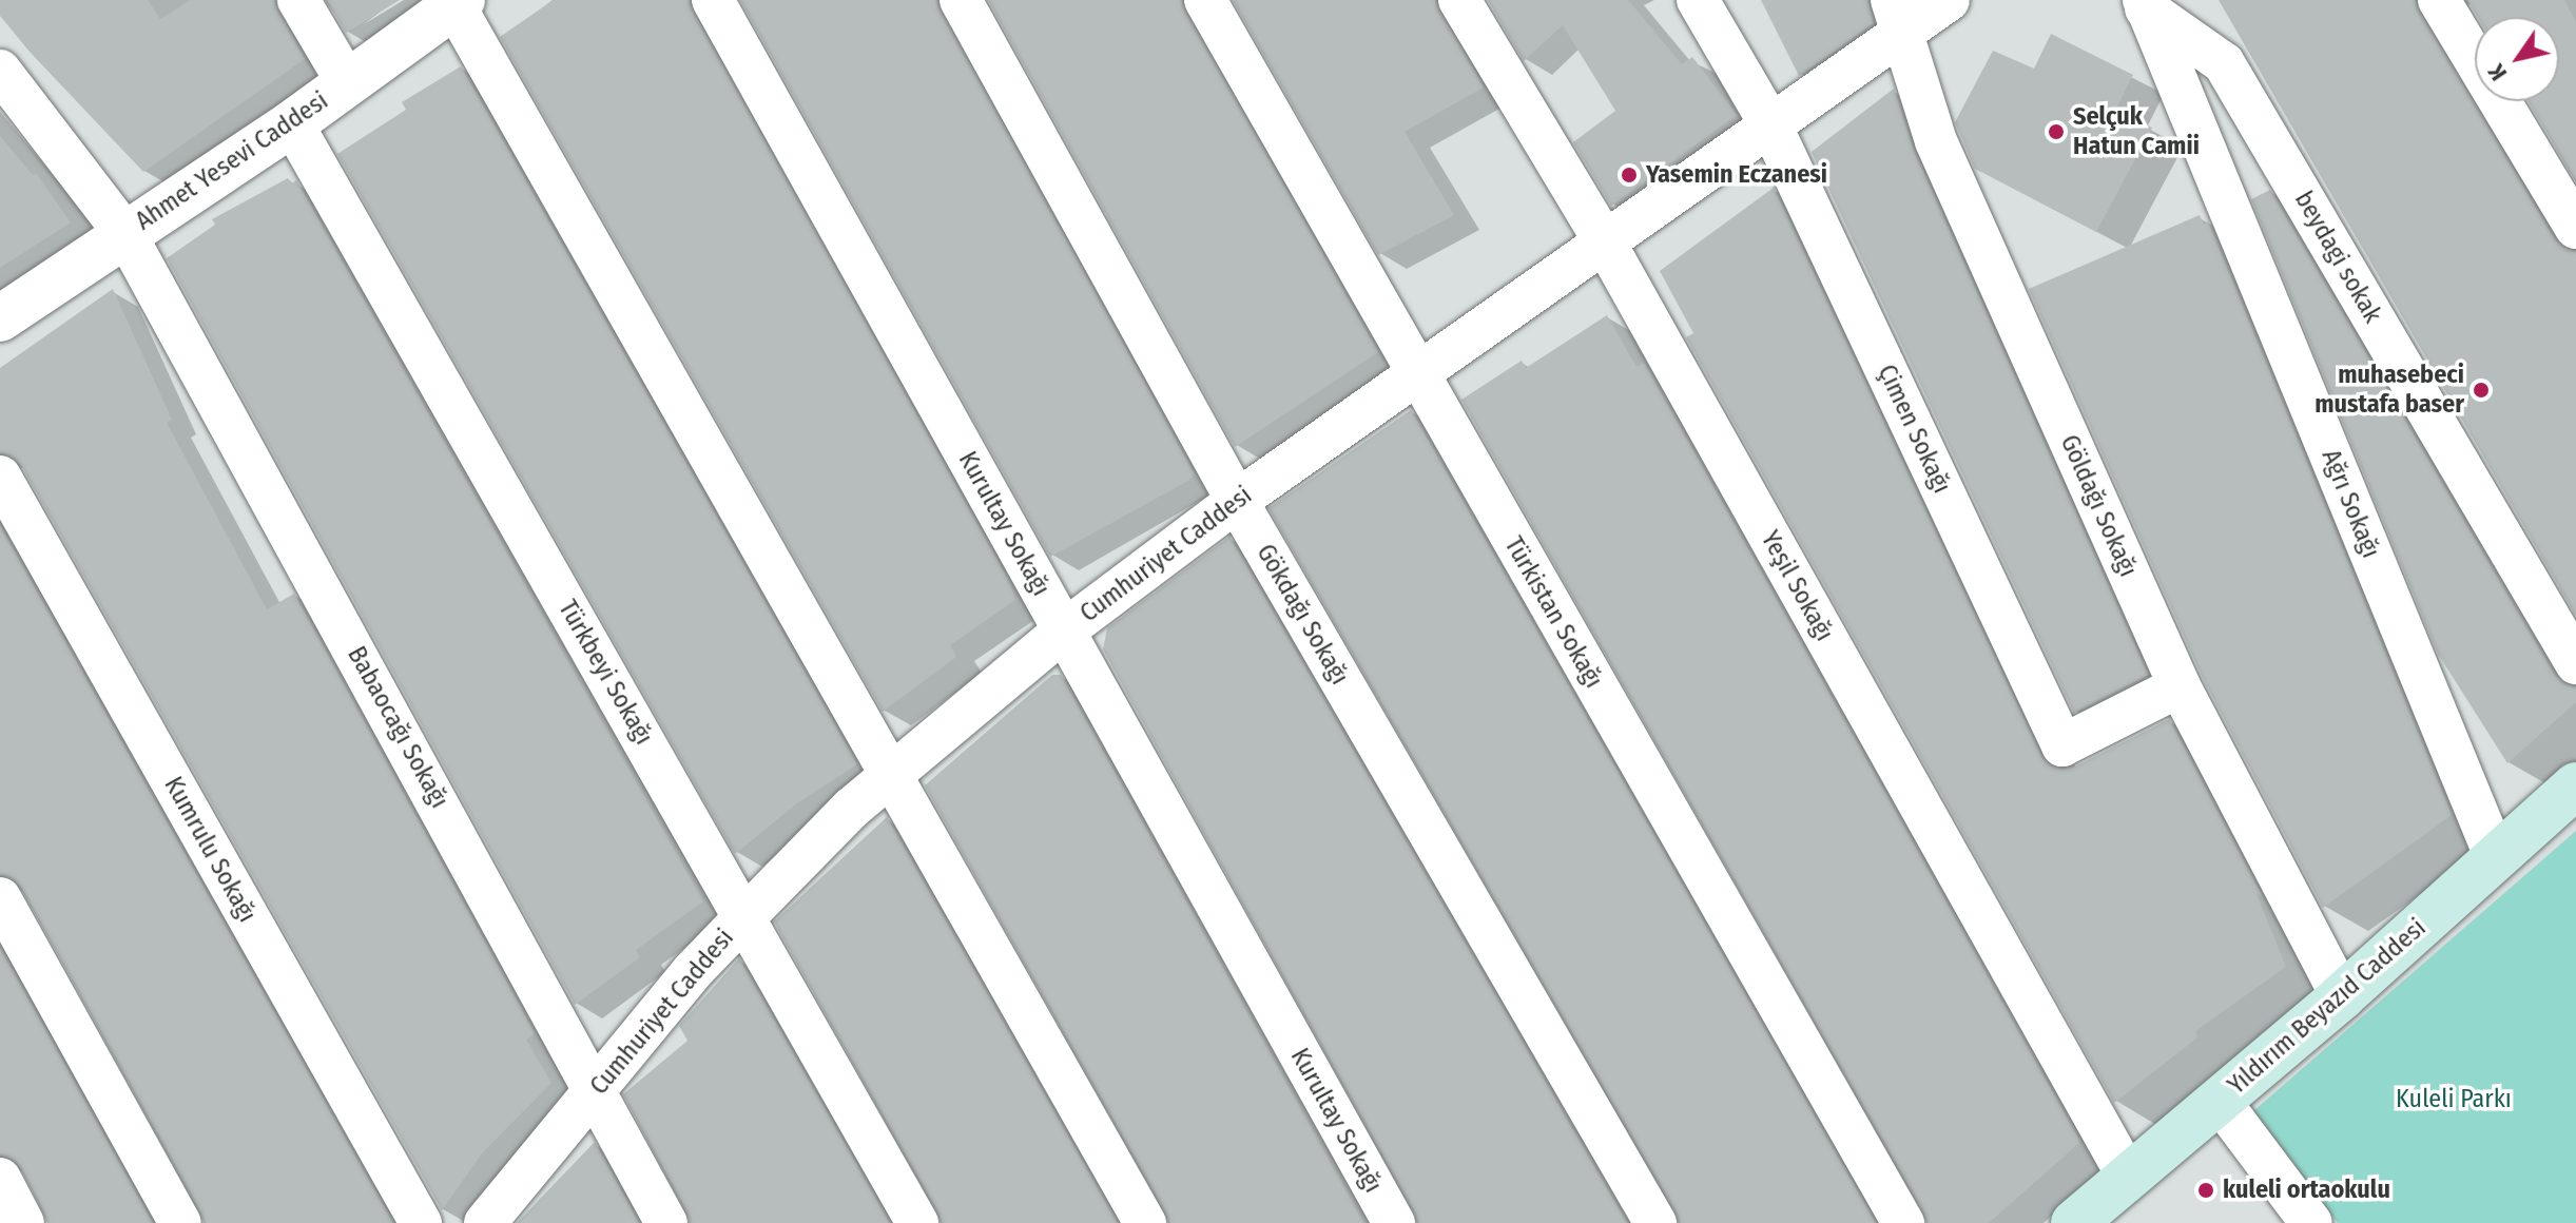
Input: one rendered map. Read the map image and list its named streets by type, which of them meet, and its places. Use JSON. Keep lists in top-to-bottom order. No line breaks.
{"streets":{"main road":["Yıldırım Beyazıd Caddesi"],"street":["Ahmet Yesevi Caddesi","beydagi sokak","Çimen Sokağı","Ağrı Sokağı","Göldağı Sokağı","Kurultay Sokağı","Cumhuriyet Caddesi","Yeşil Sokağı","Türkistan Sokağı","Gökdağı Sokağı","Türkbeyi Sokağı","Babaocağı Sokağı","Kumrulu Sokağı"]},"crossings":[["Ahmet Yesevi Caddesi","Türkbeyi Sokağı"],["Ahmet Yesevi Caddesi","Babaocağı Sokağı"],["beydagi sokak","Ağrı Sokağı"],["Çimen Sokağı","Göldağı Sokağı"],["Çimen Sokağı","Cumhuriyet Caddesi"],["Ağrı Sokağı","Yıldırım Beyazıd Caddesi"],["Göldağı Sokağı","Cumhuriyet Caddesi"],["Göldağı Sokağı","Yıldırım Beyazıd Caddesi"],["Kurultay Sokağı","Cumhuriyet Caddesi"],["Cumhuriyet Caddesi","Yeşil Sokağı"],["Cumhuriyet Caddesi","Türkistan Sokağı"],["Cumhuriyet Caddesi","Gökdağı Sokağı"],["Cumhuriyet Caddesi","Türkbeyi Sokağı"],["Cumhuriyet Caddesi","Babaocağı Sokağı"],["Yeşil Sokağı","Yıldırım Beyazıd Caddesi"]],"parks":["Kuleli Parkı"],"places":["Selçuk Hatun Camii","Yasemin Eczanesi","muhasebeci mustafa baser","kuleli ortaokulu"],"north":"bottom left"}
